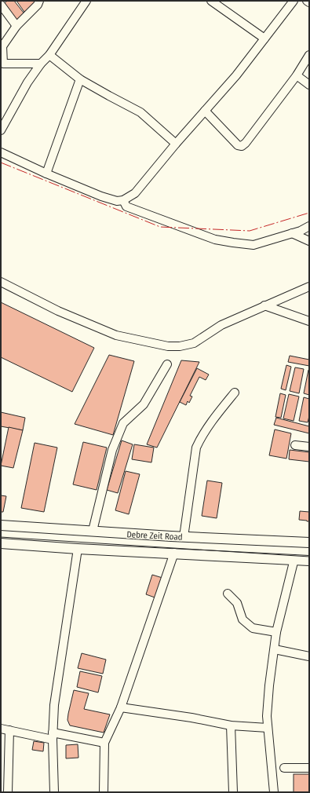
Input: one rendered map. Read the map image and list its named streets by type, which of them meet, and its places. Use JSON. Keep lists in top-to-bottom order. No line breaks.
{"streets":{"main road":["Debre Zeit Road"]}}
